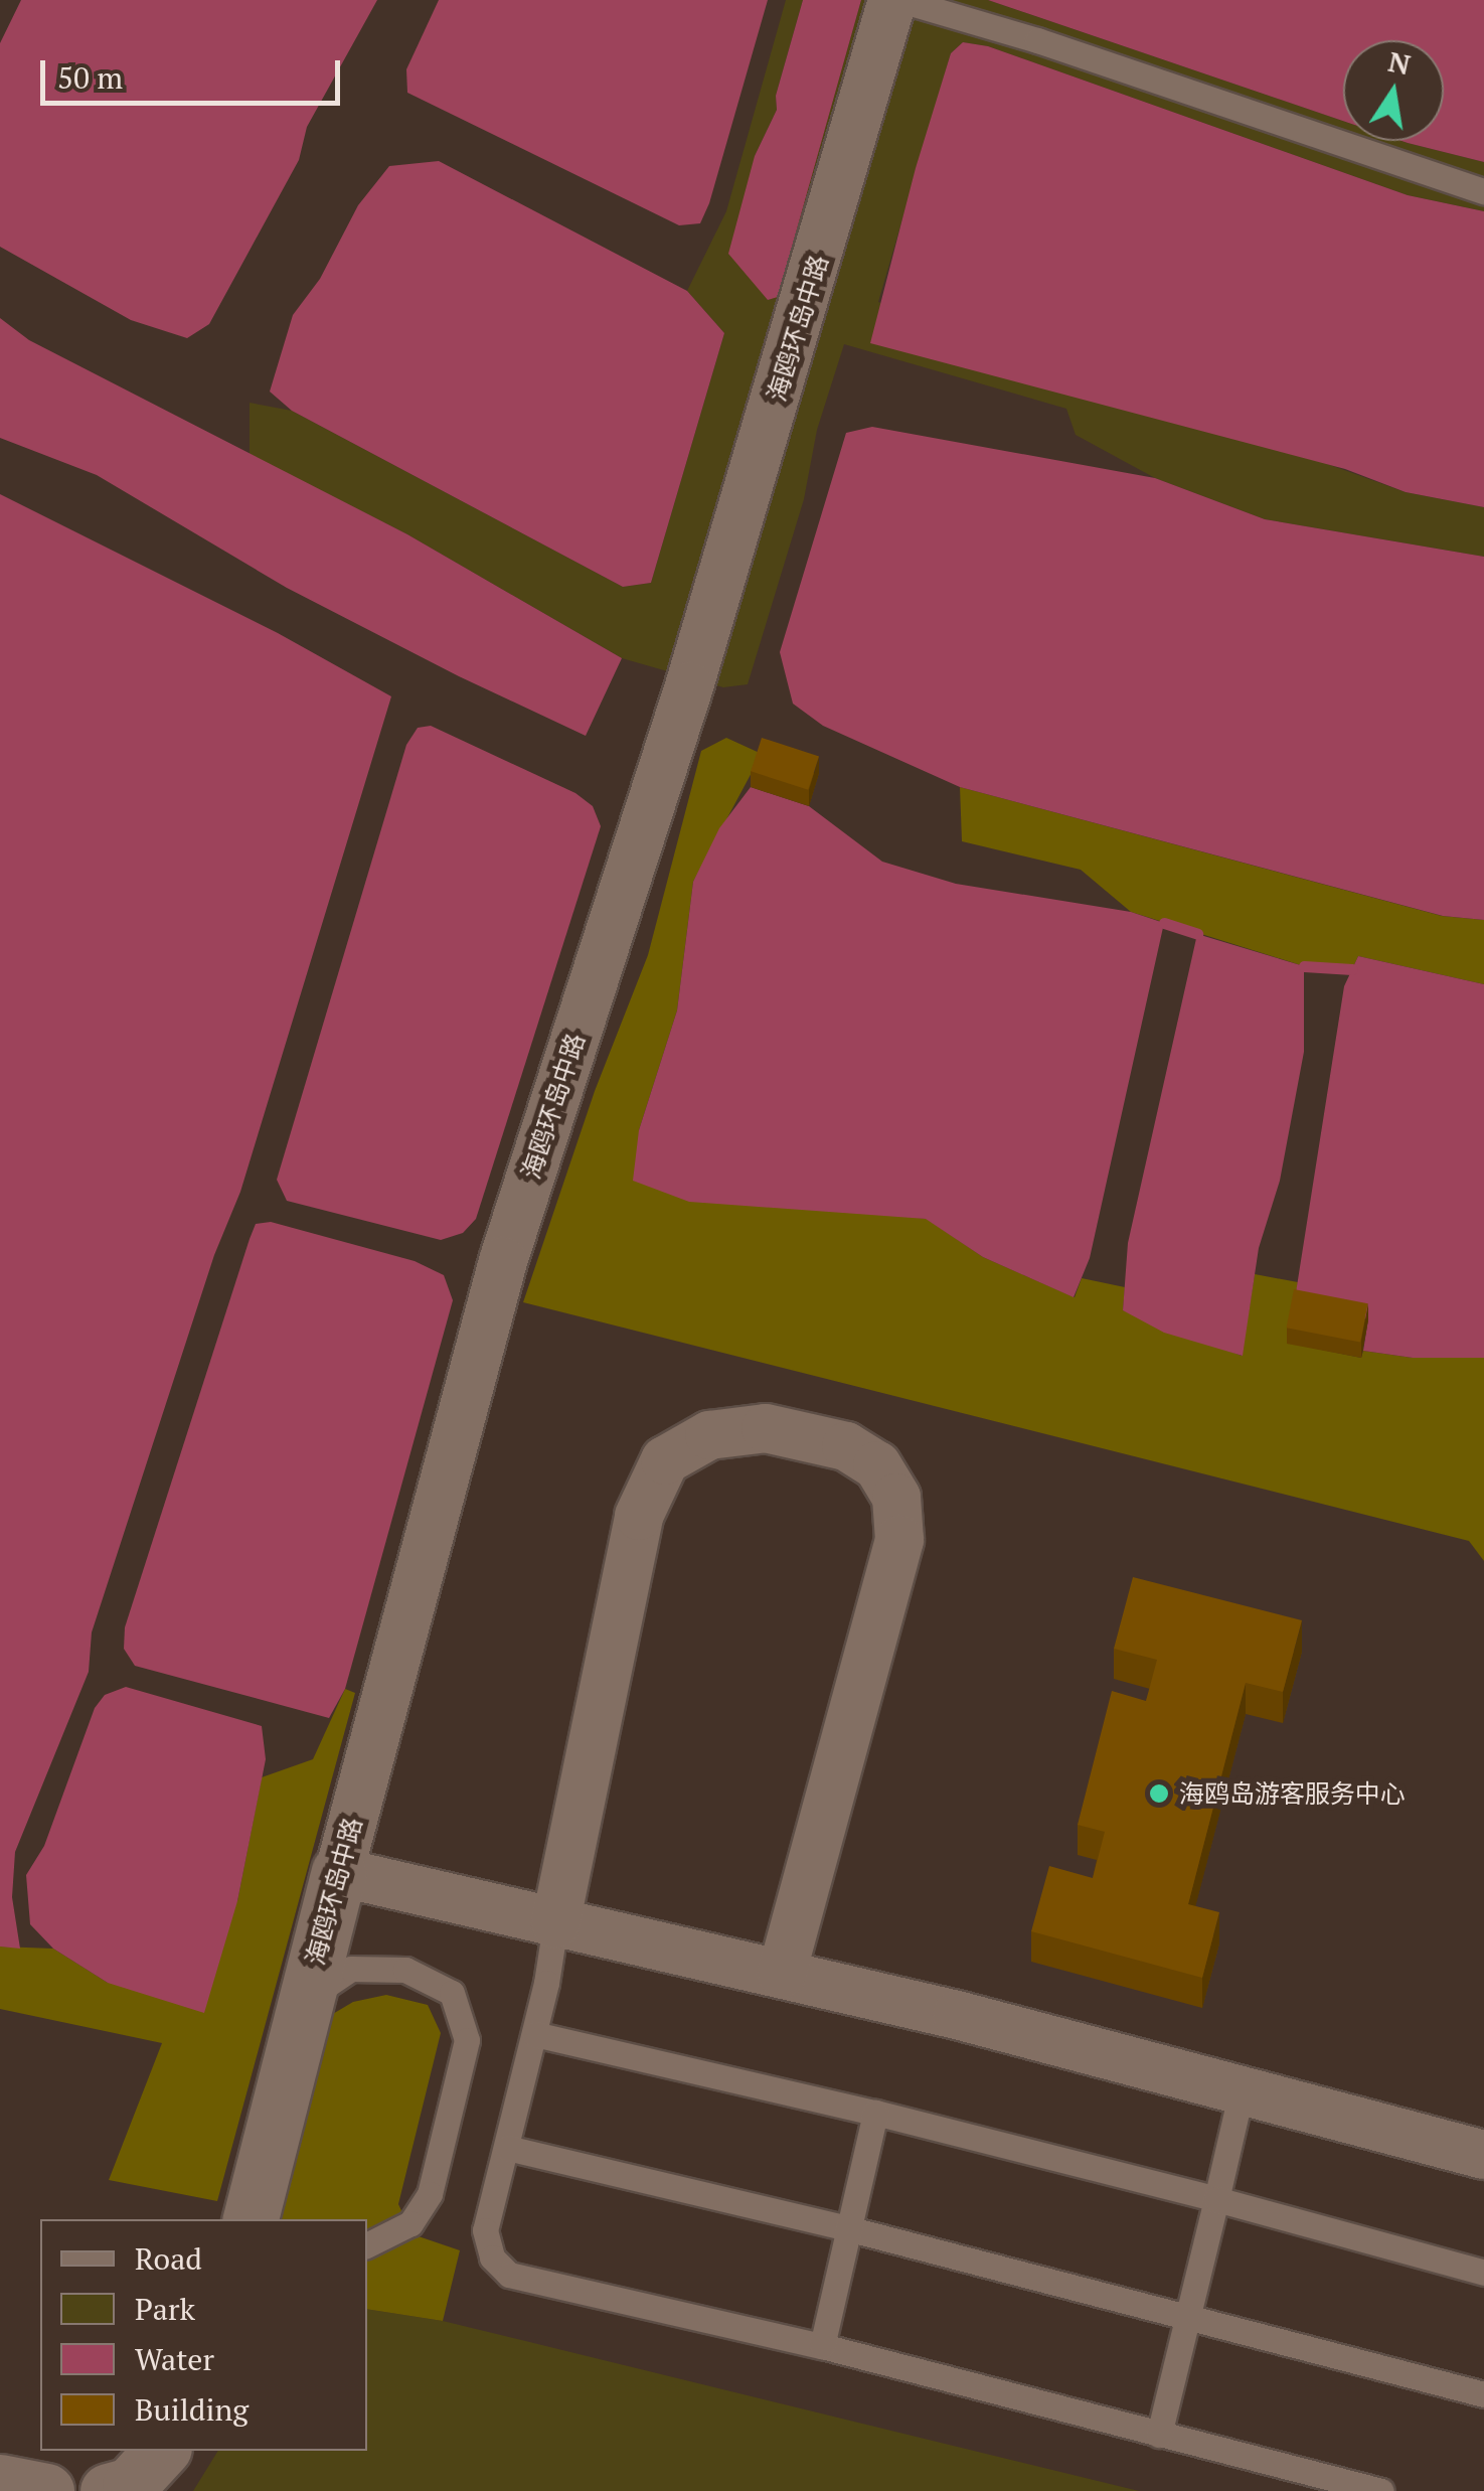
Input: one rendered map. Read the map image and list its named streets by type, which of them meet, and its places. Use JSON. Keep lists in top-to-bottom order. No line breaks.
{"streets":{"street":["海鸥环岛中路"]},"places":["海鸥岛游客服务中心"],"legend":["Road","Park","Water","Building"],"scale_bar":"50 m","north":"top"}
